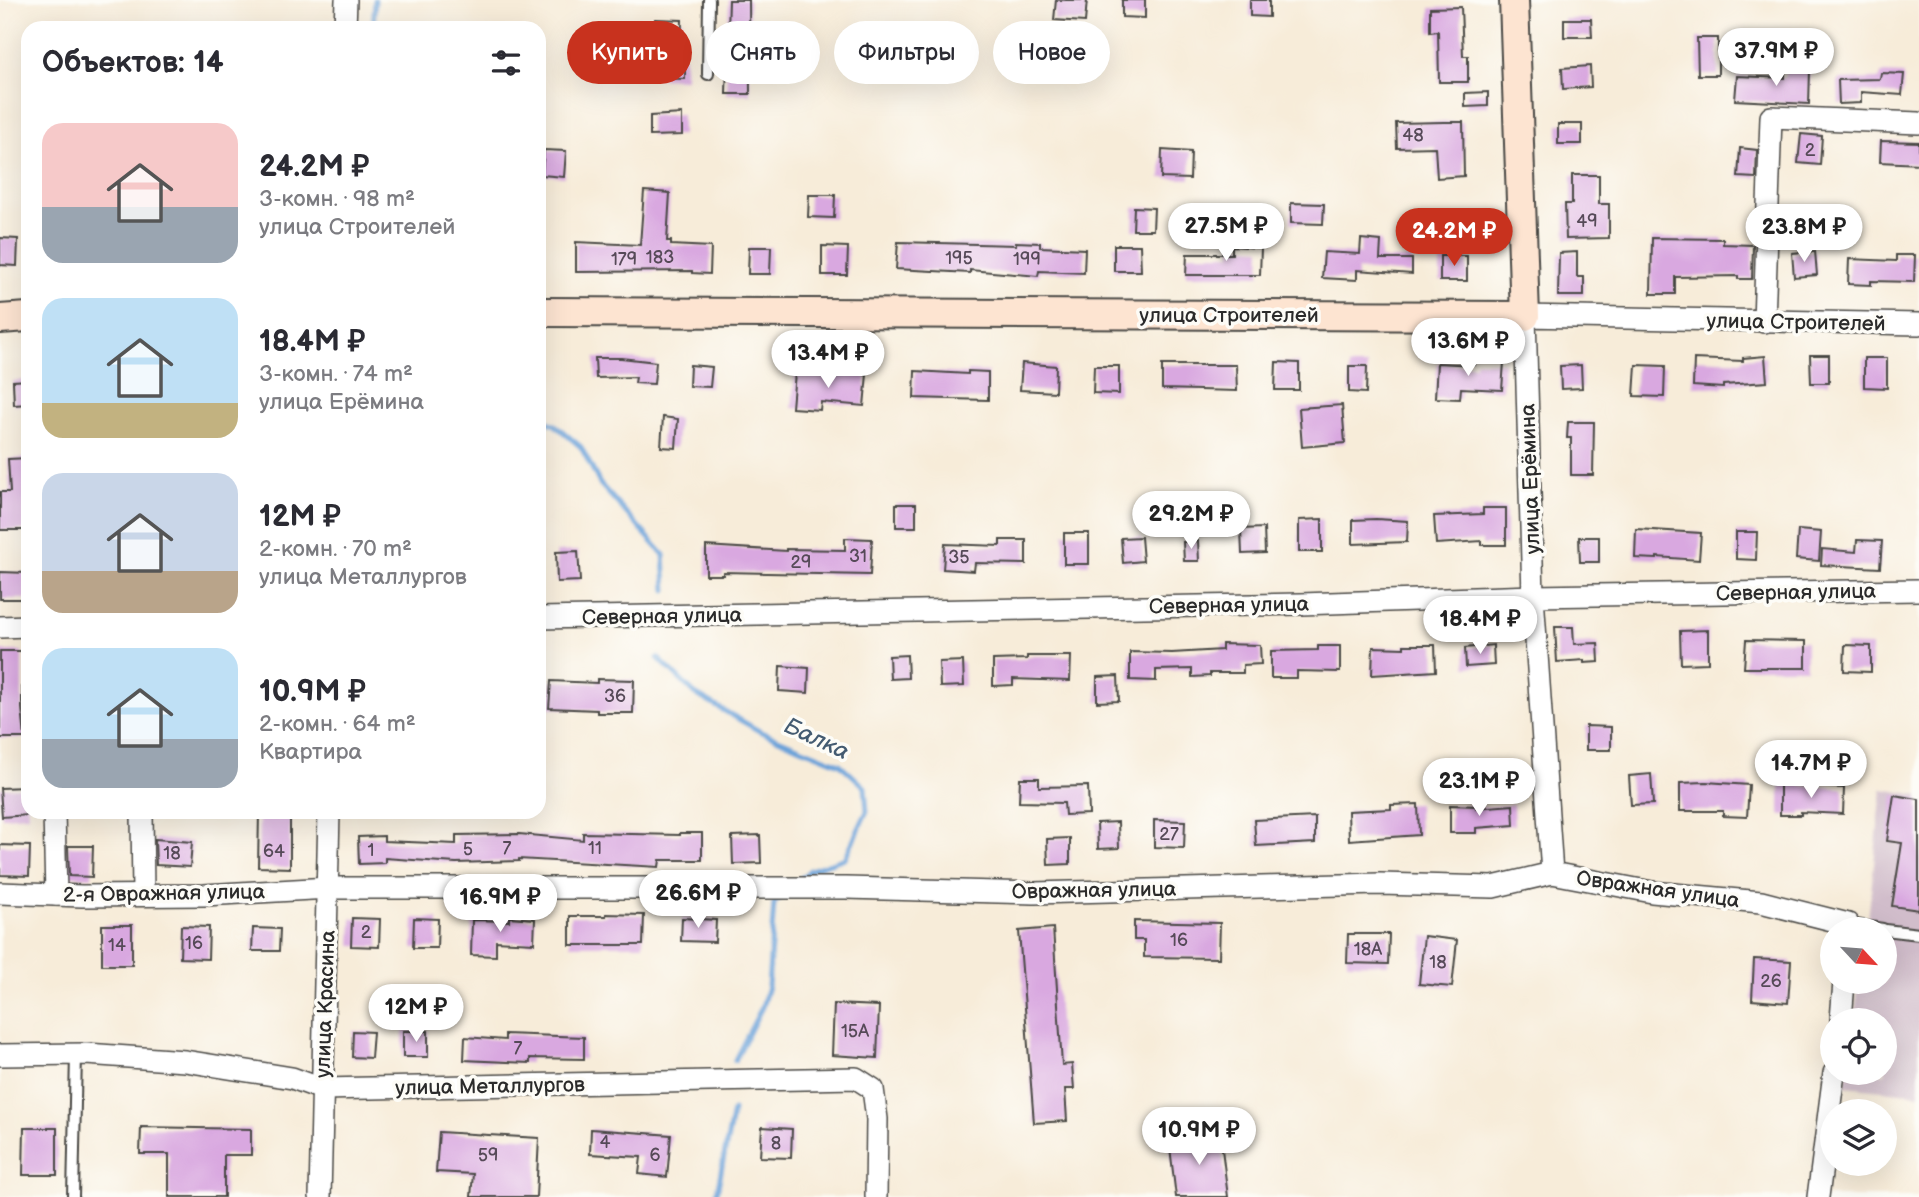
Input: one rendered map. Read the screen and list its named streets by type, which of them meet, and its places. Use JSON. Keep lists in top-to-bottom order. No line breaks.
{"streets":{"street":["улица Строителей","улица Ерёмина","Северная улица","Овражная улица","2-я Овражная улица","улица Красина","улица Металлургов"]},"crossings":[["улица Строителей","улица Ерёмина"],["улица Ерёмина","Северная улица"],["улица Ерёмина","Овражная улица"],["Овражная улица","2-я Овражная улица"],["Овражная улица","улица Красина"],["2-я Овражная улица","улица Красина"],["улица Красина","улица Металлургов"]],"water":["Балка"],"house_numbers":["48","2","49","183","195","179","199","31","35","29","36","27","7","11","5","1","64","18","2","16","16","14","18А","18","26","15А","7","4","8","59","6"],"north":"bottom right","page":{"chip":["Купить","Снять","Фильтры","Новое"],"heading":"Объектов: 14","price":["37.9M ₽","27.5M ₽","23.8M ₽","24.2M ₽","13.6M ₽","13.4M ₽","29.2M ₽","18.4M ₽","14.7M ₽","23.1M ₽","26.6M ₽","16.9M ₽","12M ₽","10.9M ₽"],"list":[{"name":"24.2M ₽","note":"3-комн. · 98 m² · улица Строителей"},{"name":"18.4M ₽","note":"3-комн. · 74 m² · улица Ерёмина"},{"name":"12M ₽","note":"2-комн. · 70 m² · улица Металлургов"},{"name":"10.9M ₽","note":"2-комн. · 64 m² · Квартира"}]}}
